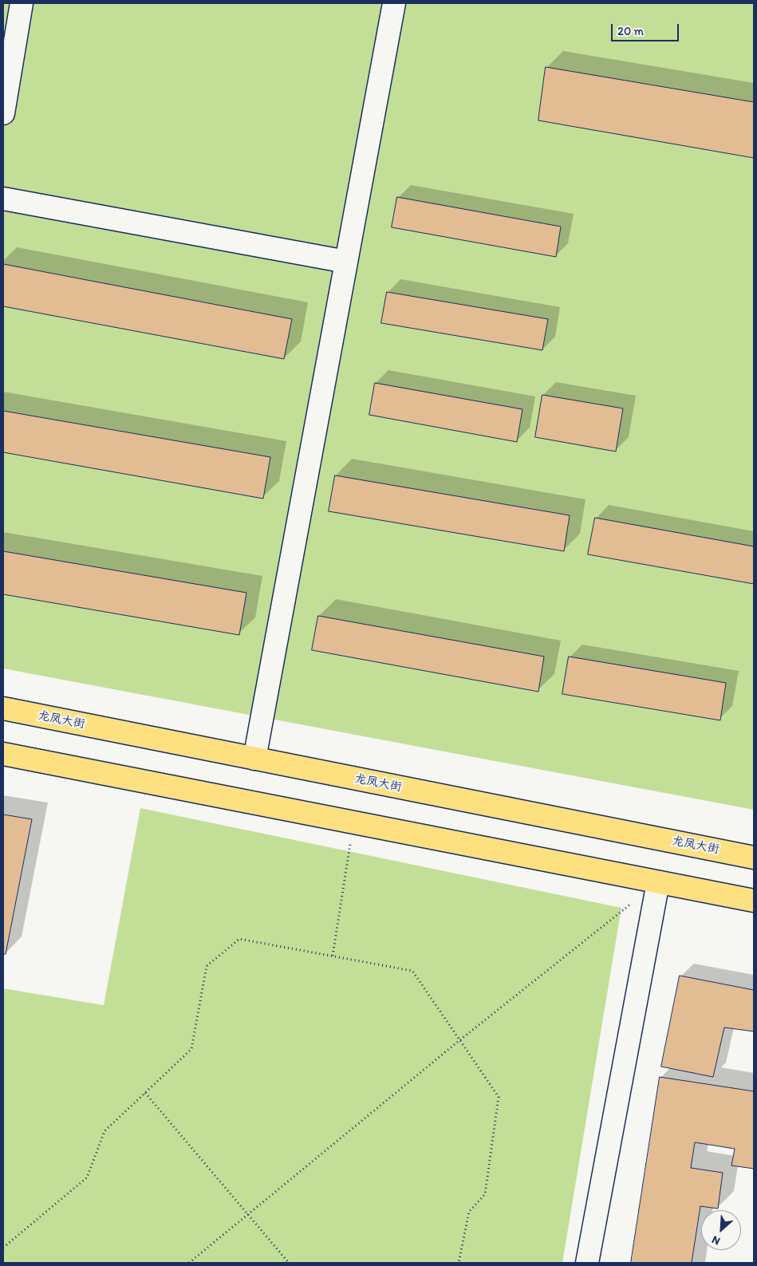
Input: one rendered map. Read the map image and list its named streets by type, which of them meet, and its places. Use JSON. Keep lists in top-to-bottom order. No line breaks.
{"streets":{"main road":["龙凤大街"]},"scale_bar":"20 m","north":"bottom left"}
